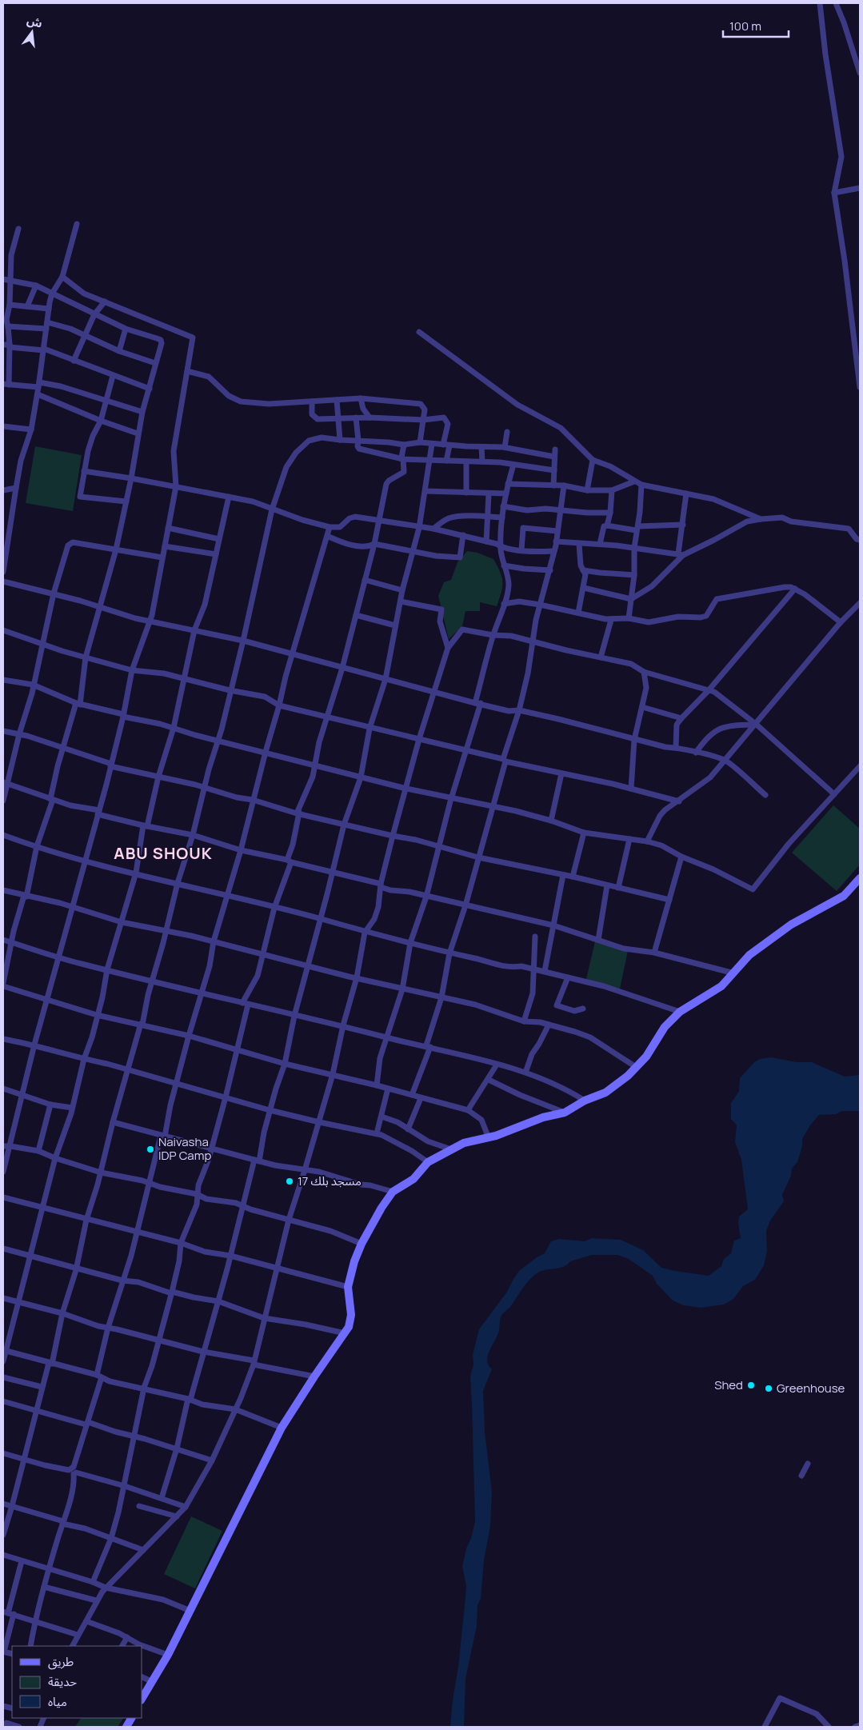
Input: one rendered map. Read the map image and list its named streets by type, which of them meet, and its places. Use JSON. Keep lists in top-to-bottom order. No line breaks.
{"districts":["ABU SHOUK"],"places":["Naivasha IDP Camp","مسجد بلك 17","Shed","Greenhouse"],"legend":["طريق","حديقة","مياه"],"scale_bar":"100 m","north":"top"}
